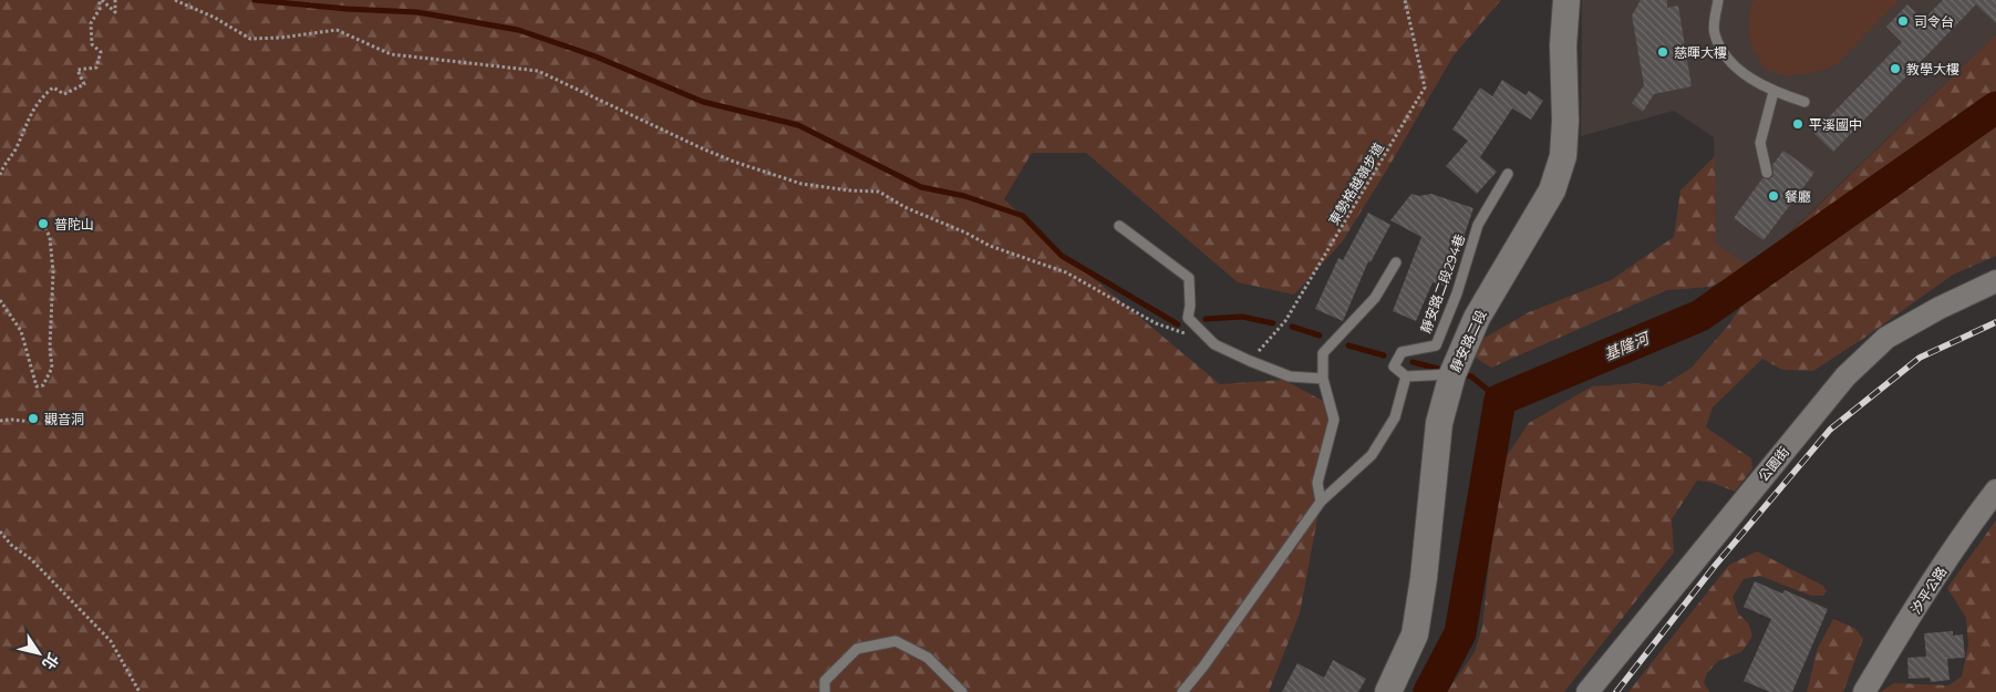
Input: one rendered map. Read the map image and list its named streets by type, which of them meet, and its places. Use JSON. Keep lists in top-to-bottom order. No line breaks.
{"streets":{"main road":["靜安路二段"],"street":["公園街","汐平公路"],"lane":["靜安路二段294巷"],"path":["東勢格越嶺步道"]},"water":["基隆河"],"places":["司令台","慈暉大樓","教學大樓","平溪國中","餐廳","普陀山","觀音洞"],"north":"bottom right"}
